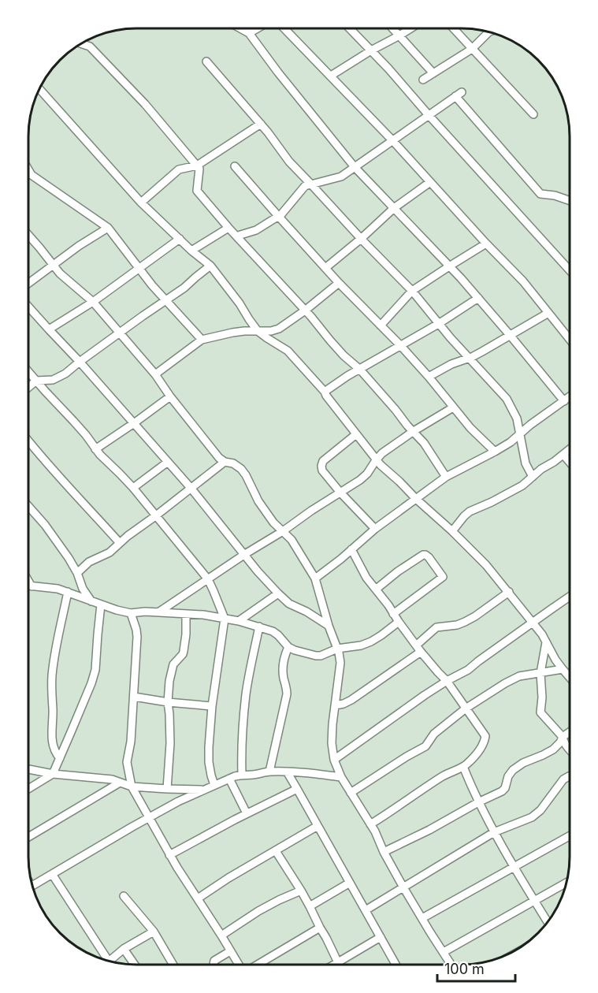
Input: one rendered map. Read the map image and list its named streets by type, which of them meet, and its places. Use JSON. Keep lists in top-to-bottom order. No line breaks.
{"scale_bar":"100 m"}
